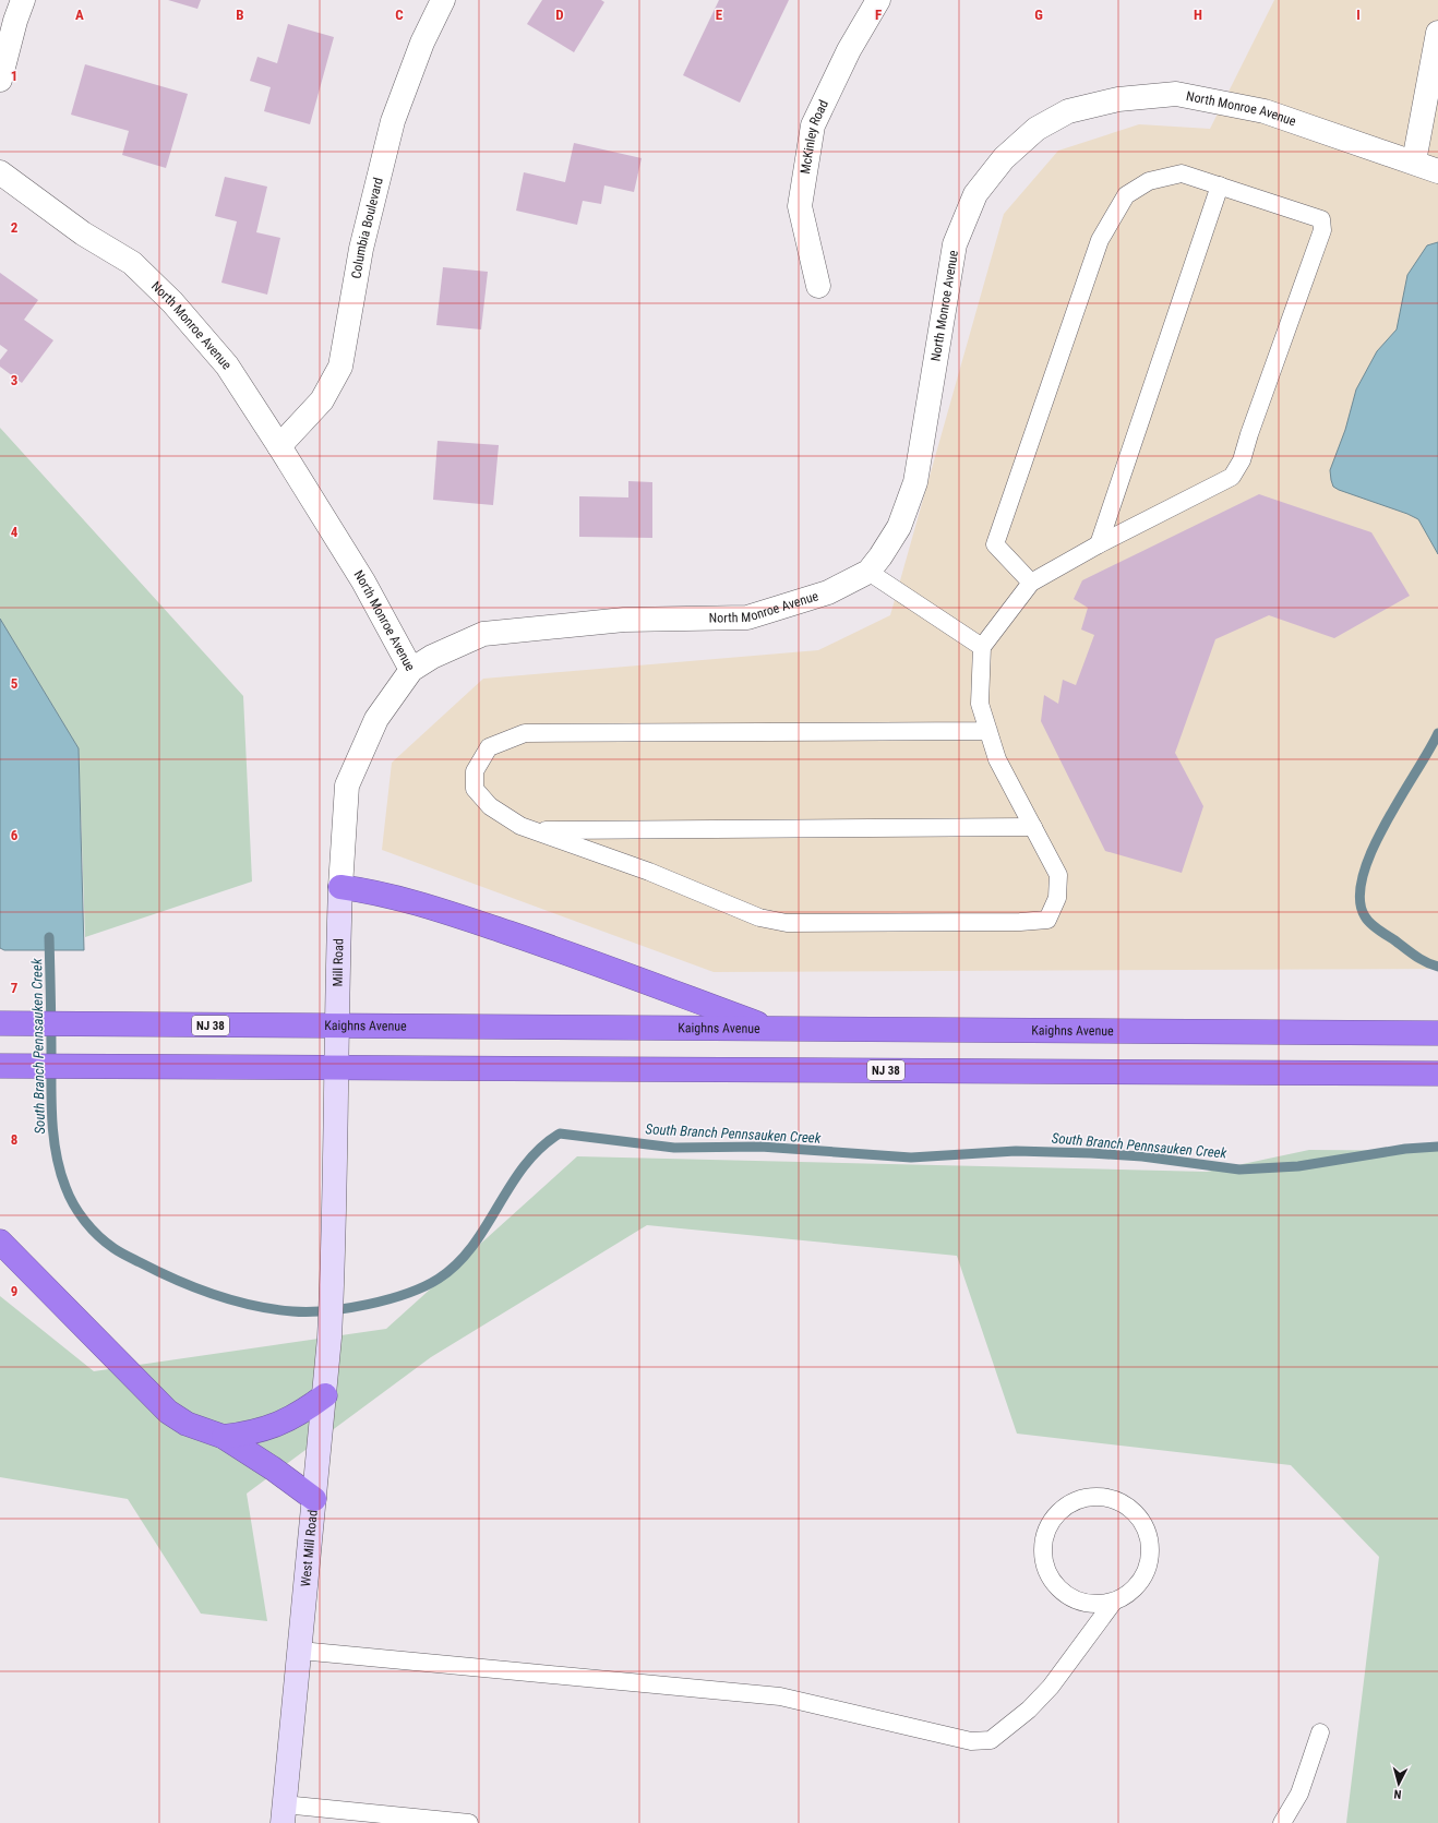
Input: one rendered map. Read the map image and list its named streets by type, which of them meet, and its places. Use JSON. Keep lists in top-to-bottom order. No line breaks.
{"streets":{"highway":["NJ 38","Kaighns Avenue"],"street":["North Monroe Avenue","McKinley Road","Columbia Boulevard","Mill Road","West Mill Road"]},"crossings":[["North Monroe Avenue","Columbia Boulevard"],["North Monroe Avenue","Mill Road"],["Mill Road","NJ 38"],["Mill Road","Kaighns Avenue"],["Mill Road","West Mill Road"]],"water":["South Branch Pennsauken Creek"],"north":"bottom","grid":{"columns":["A","B","C","D","E","F","G","H","I"],"rows":["1","2","3","4","5","6","7","8","9"]}}
